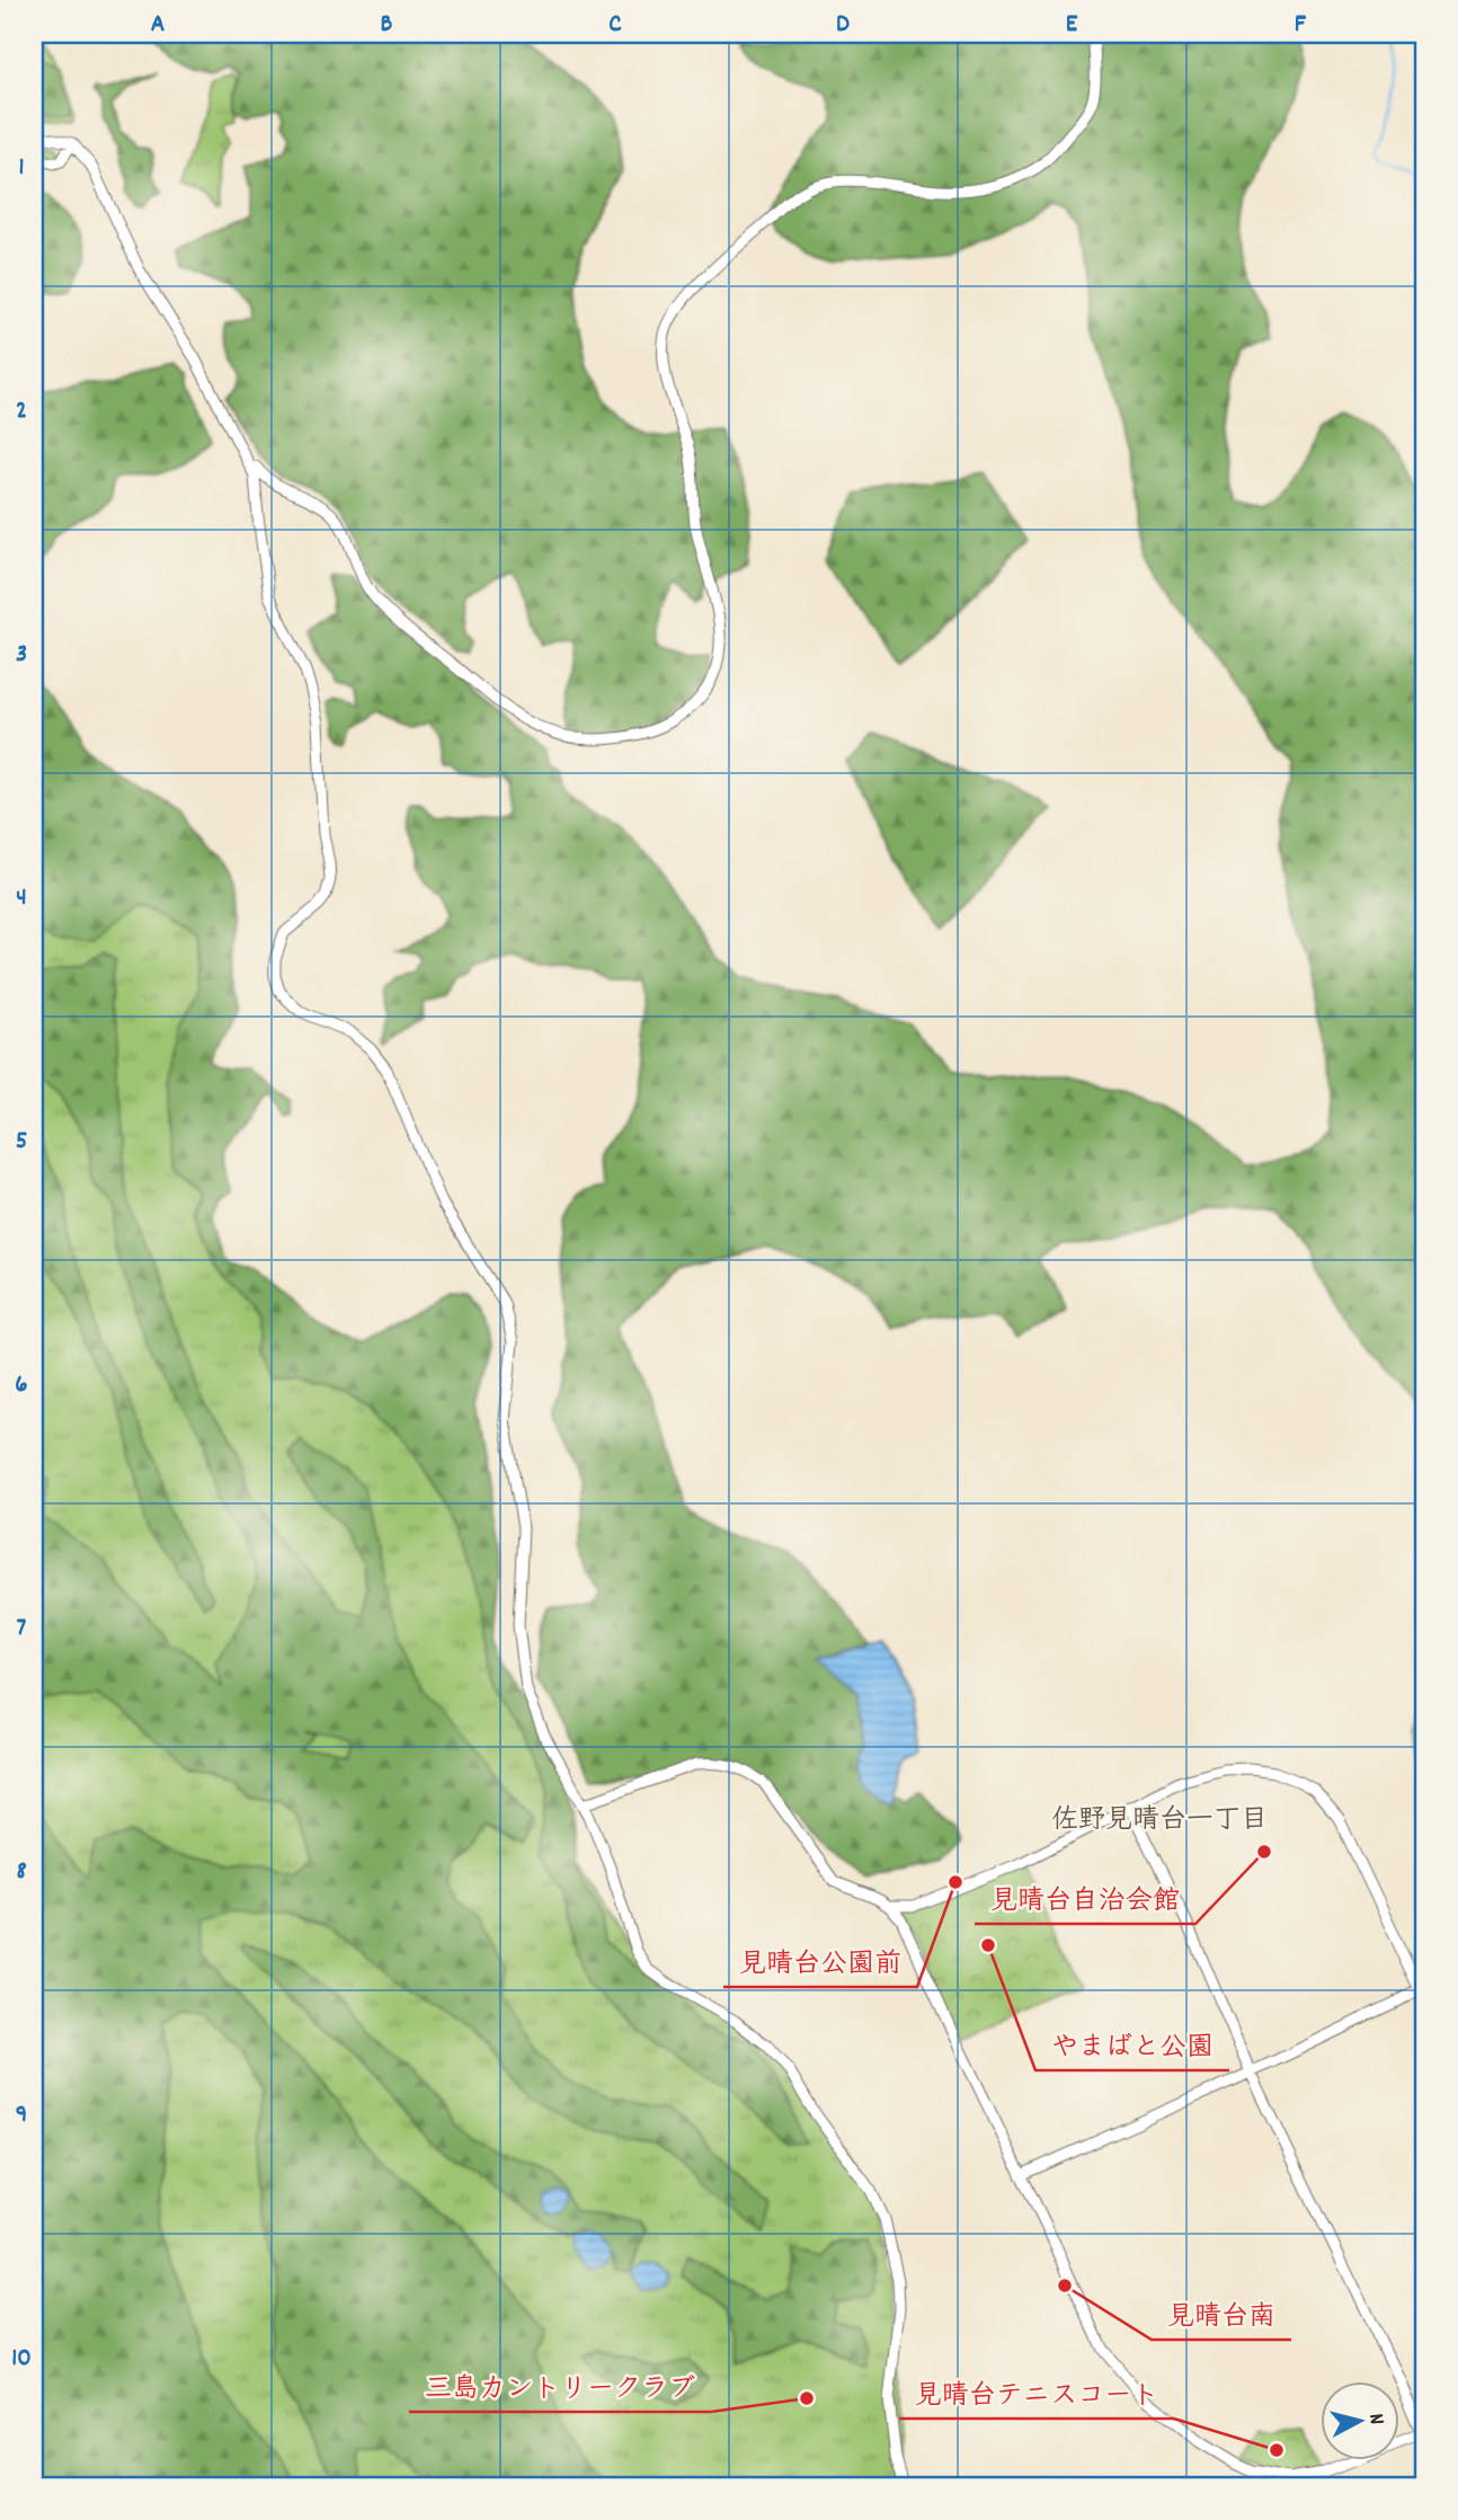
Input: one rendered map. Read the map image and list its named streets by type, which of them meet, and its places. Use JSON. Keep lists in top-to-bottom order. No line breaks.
{"districts":["佐野見晴台一丁目"],"places":["見晴台自治会館","見晴台公園前","やまばと公園","見晴台南","三島カントリークラブ","見晴台テニスコート"],"north":"right","grid":{"columns":["A","B","C","D","E","F"],"rows":["1","2","3","4","5","6","7","8","9","10"]}}
